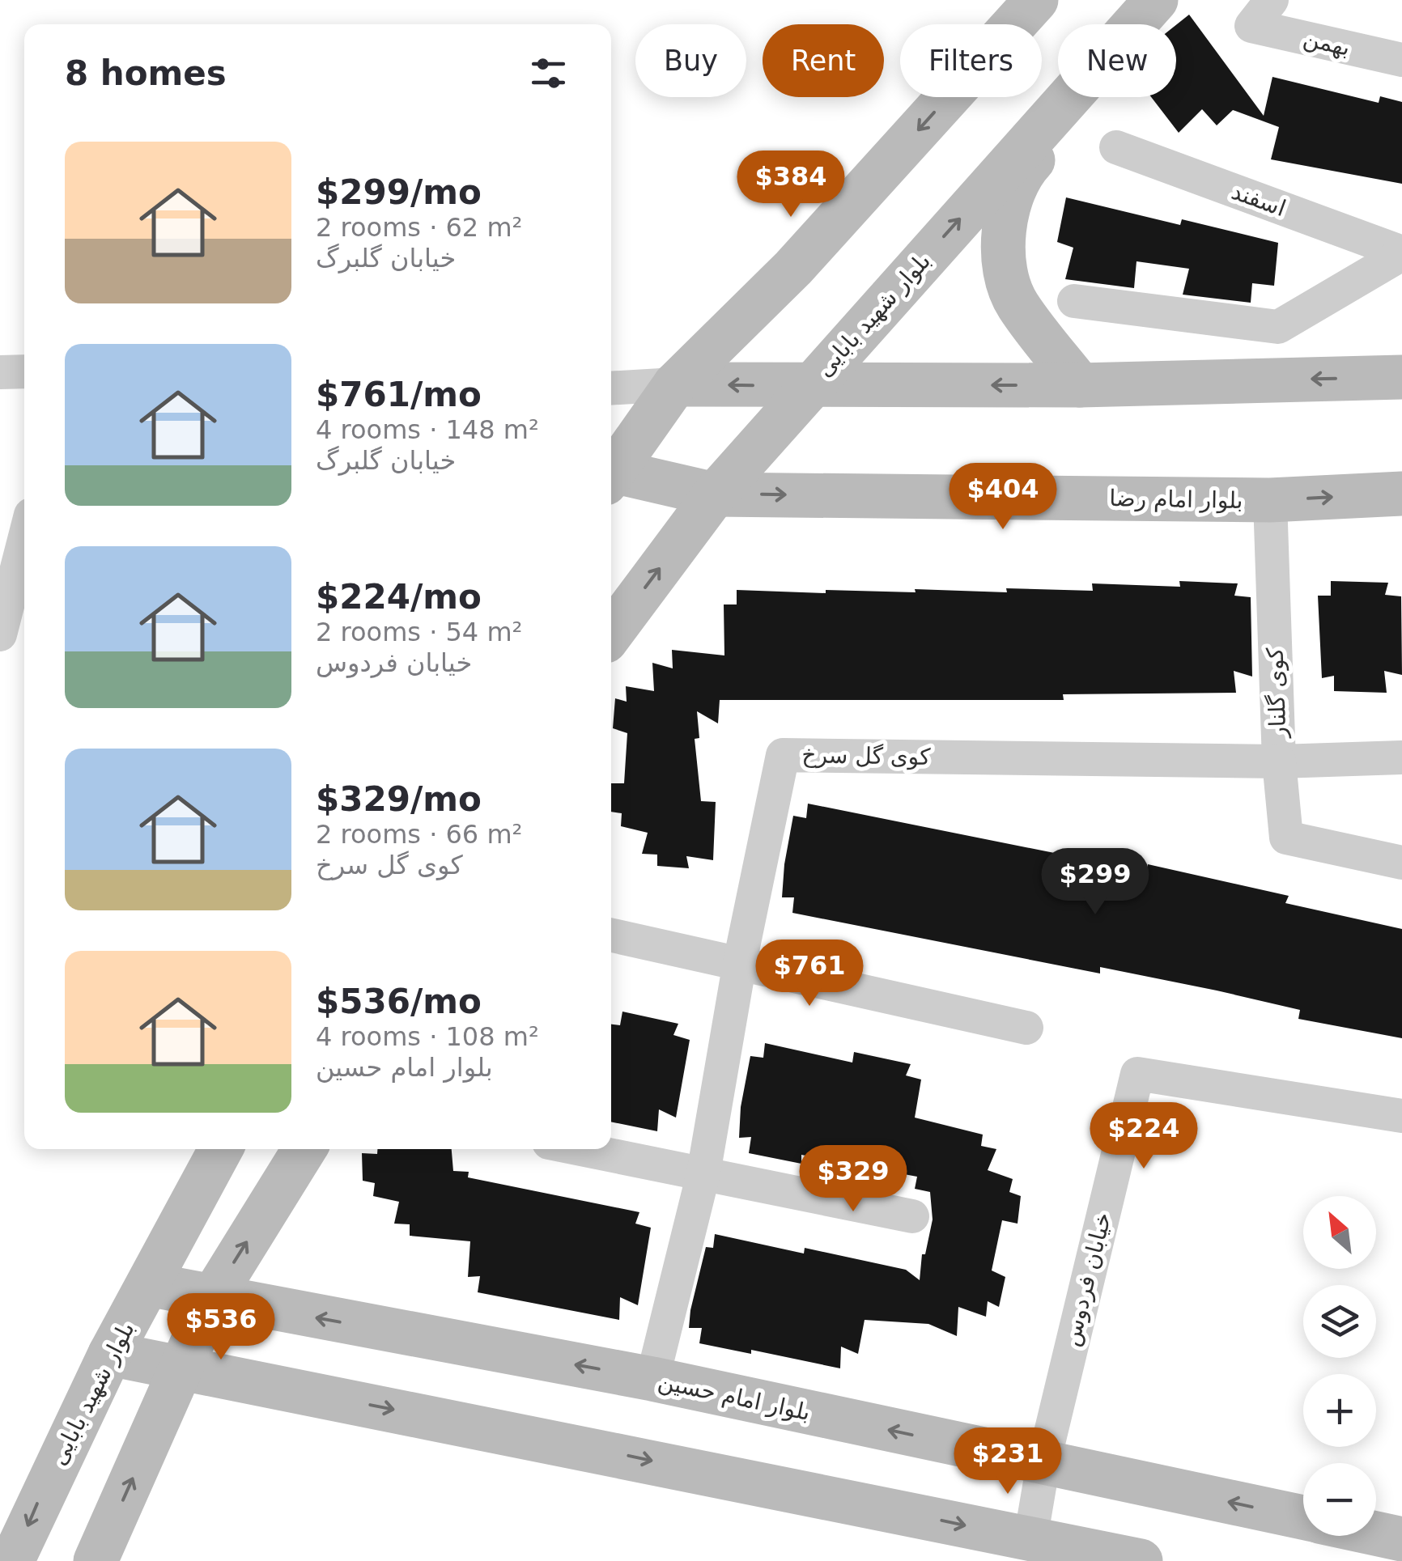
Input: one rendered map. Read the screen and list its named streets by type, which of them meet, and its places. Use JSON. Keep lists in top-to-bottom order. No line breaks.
{"streets":{"main road":["بلوار شهید بابایی","بلوار امام رضا","بلوار امام حسین"],"street":["بهمن","اسفند","کوی گلنار","کوی گل سرخ","خیابان فردوس"]},"crossings":[["بلوار شهید بابایی","بلوار امام رضا"],["بلوار شهید بابایی","بلوار امام حسین"],["بلوار امام رضا","کوی گلنار"],["کوی گلنار","کوی گل سرخ"],["کوی گل سرخ","بلوار امام حسین"],["خیابان فردوس","بلوار امام حسین"]],"north":"top left","page":{"chip":["Buy","Rent","Filters","New"],"heading":"8 homes","list":[{"name":"$299/mo","note":"2 rooms · 62 m² · خیابان گلبرگ"},{"name":"$761/mo","note":"4 rooms · 148 m² · خیابان گلبرگ"},{"name":"$224/mo","note":"2 rooms · 54 m² · خیابان فردوس"},{"name":"$329/mo","note":"2 rooms · 66 m² · کوی گل سرخ"},{"name":"$536/mo","note":"4 rooms · 108 m² · بلوار امام حسین"}],"price":["$384","$404","$299","$761","$224","$329","$536","$231"],"map_buttons":["+","−"]}}
